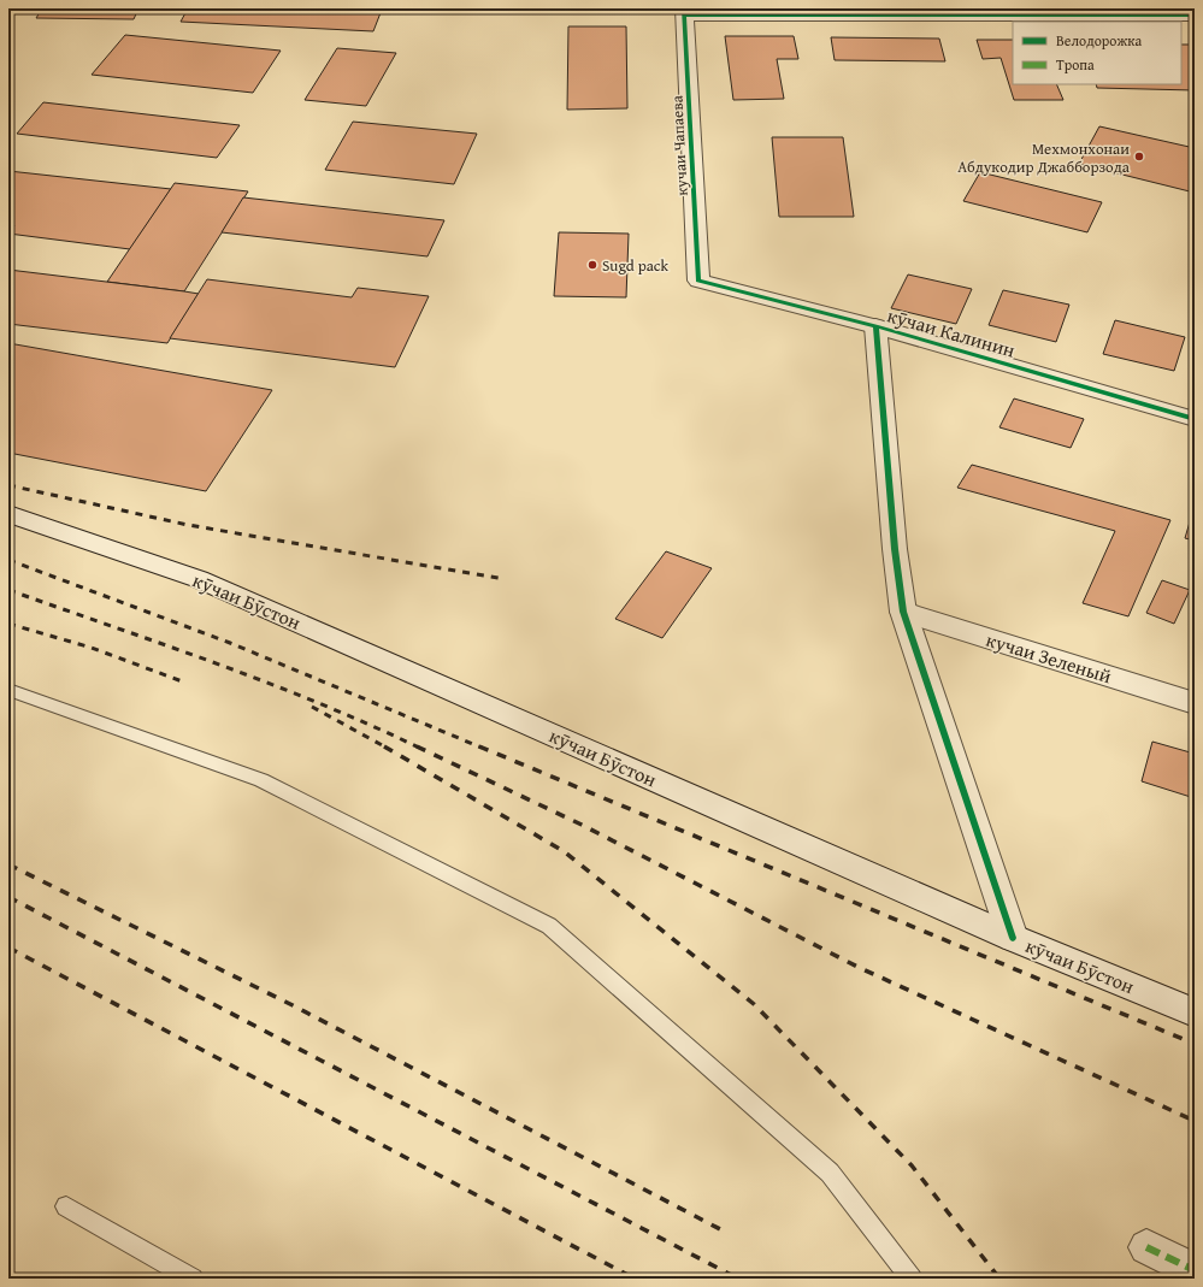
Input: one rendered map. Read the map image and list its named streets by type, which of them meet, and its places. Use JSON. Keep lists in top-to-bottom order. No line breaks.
{"streets":{"street":["кучаи Чапаева","кӯчаи Калинин","кӯчаи Бӯстон","кучаи Зеленый"]},"crossings":[["кучаи Чапаева","кӯчаи Калинин"]],"places":["Мехмонхонаи Абдукодир Джабборзода","Sugd pack"],"legend":["Велодорожка","Тропа"]}
